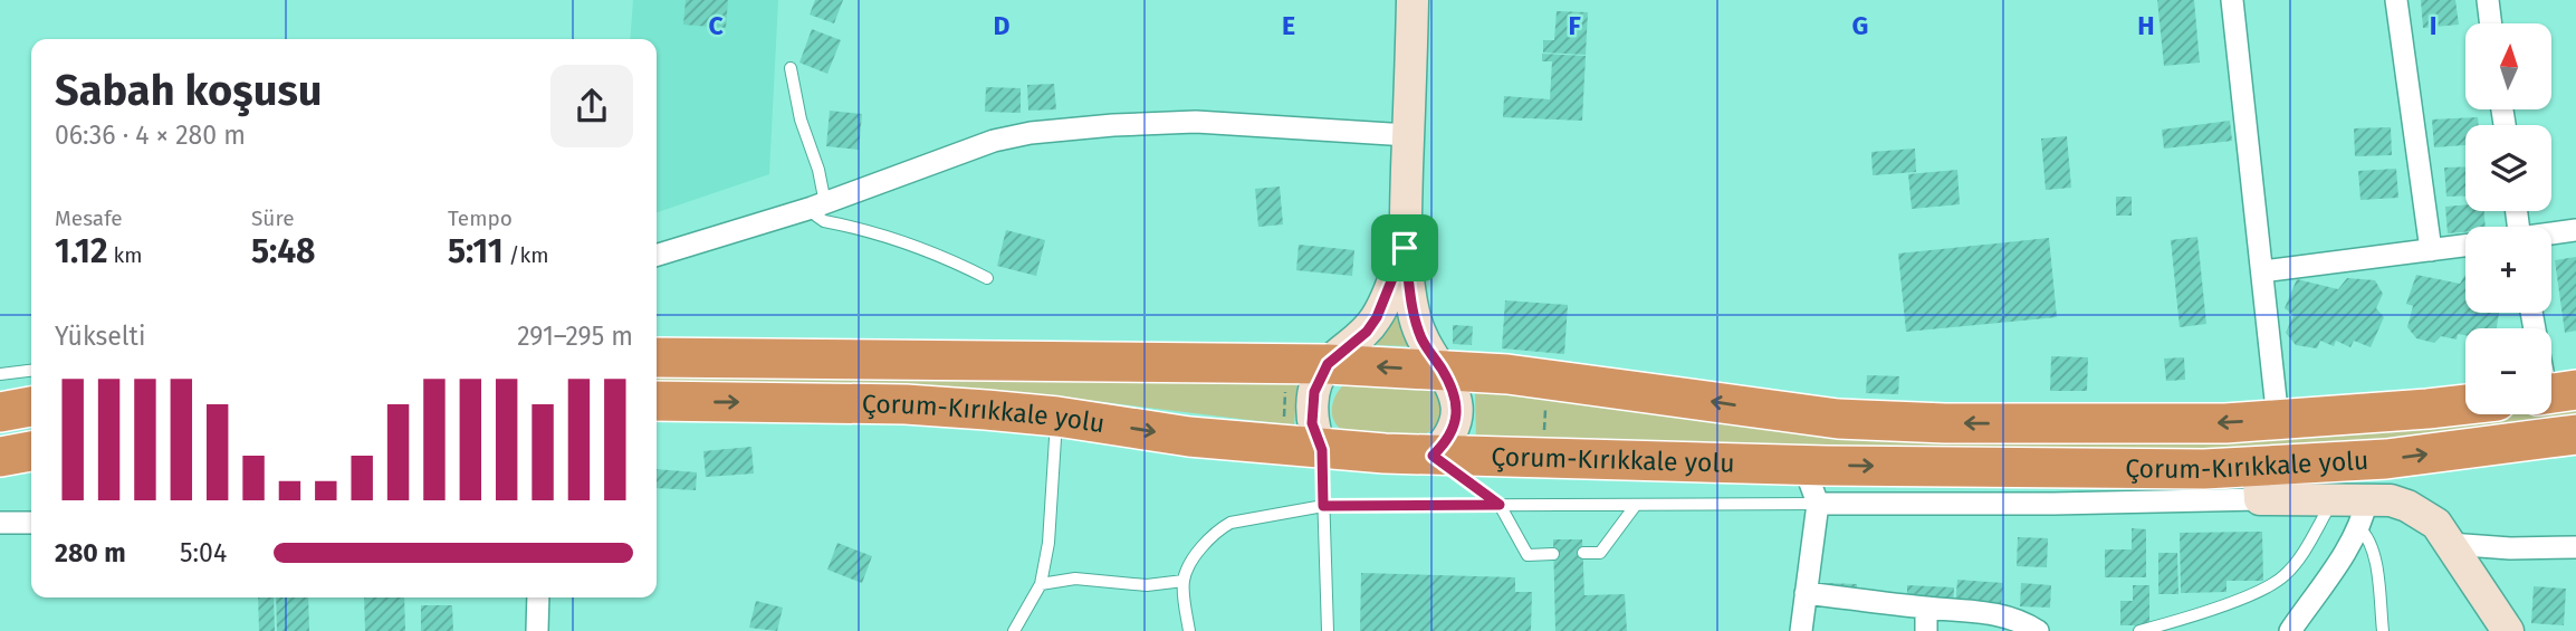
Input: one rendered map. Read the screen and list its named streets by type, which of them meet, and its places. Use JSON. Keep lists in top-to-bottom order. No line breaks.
{"streets":{"highway":["Çorum-Kırıkkale yolu"]},"north":"top","page":{"map_buttons":["+","−"],"heading":["Sabah koşusu","06:36 · 4 × 280 m"],"stats":[["Mesafe","1.12 km"],["Süre","5:48"],["Tempo","5:11 /km"]],"chart":["Yükselti","291–295 m"],"list":[{"name":"280 m","note":"5:04"}]},"grid":{"columns":["C","D","E","F","G","H","I"]}}
